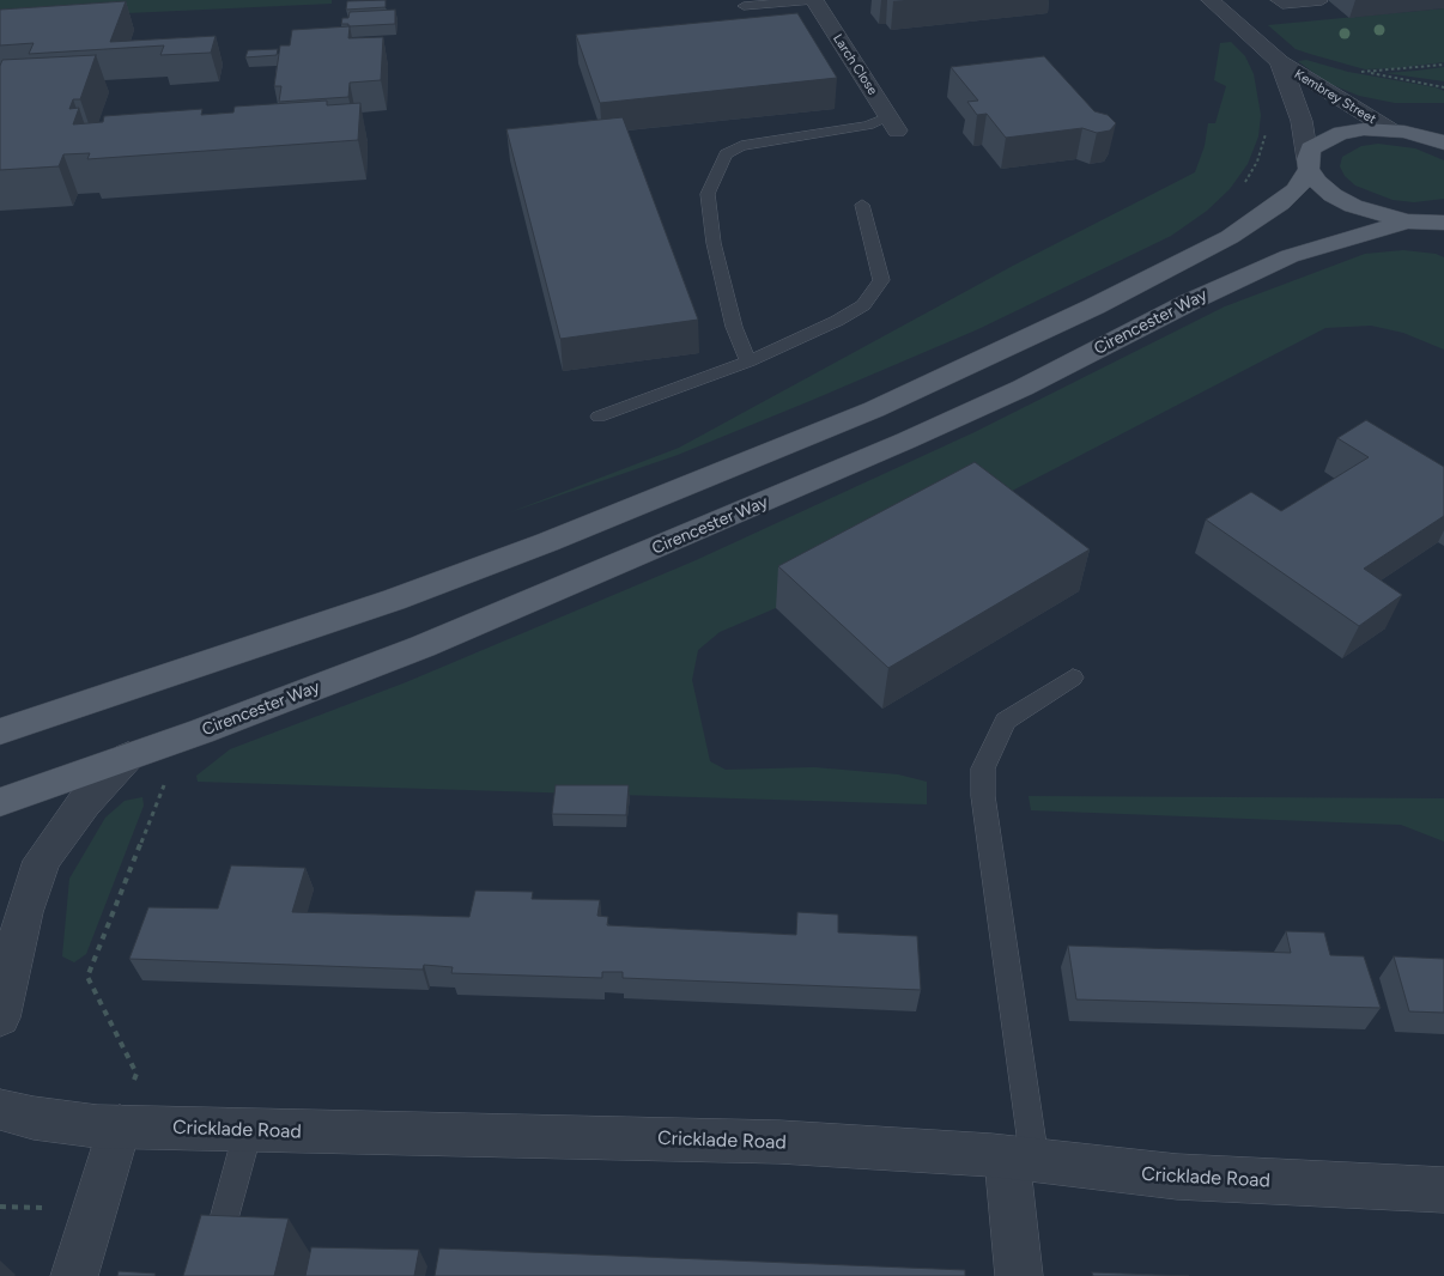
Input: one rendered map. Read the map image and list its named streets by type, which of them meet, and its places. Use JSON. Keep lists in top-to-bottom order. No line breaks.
{"streets":{"main road":["Cirencester Way"],"street":["Larch Close","Kembrey Street","Cricklade Road"]}}
